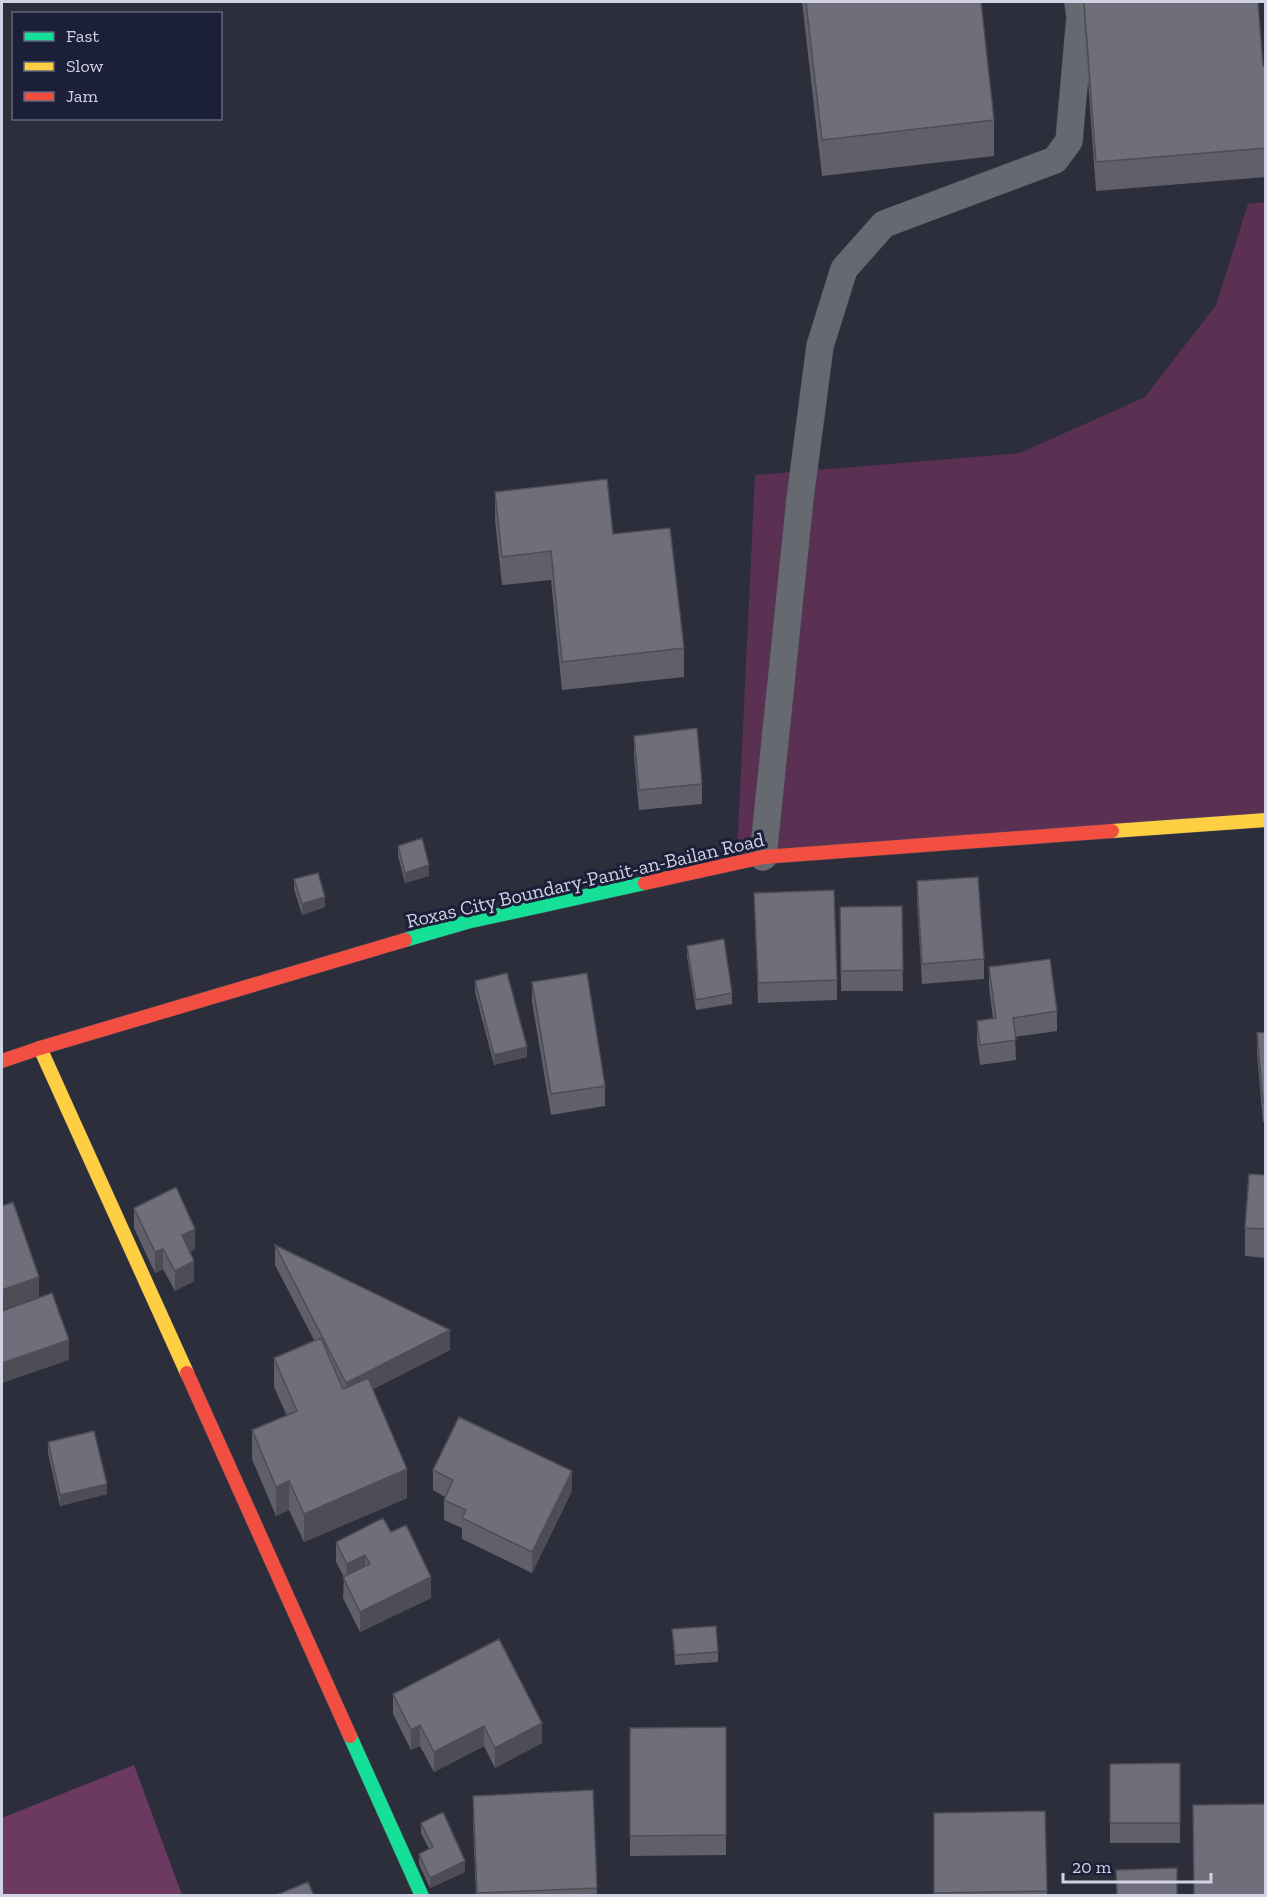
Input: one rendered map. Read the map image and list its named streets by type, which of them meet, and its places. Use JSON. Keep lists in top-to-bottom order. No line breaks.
{"streets":{"main road":["Roxas City Boundary-Panit-an-Bailan Road"]},"legend":["Fast","Slow","Jam"],"scale_bar":"20 m"}
